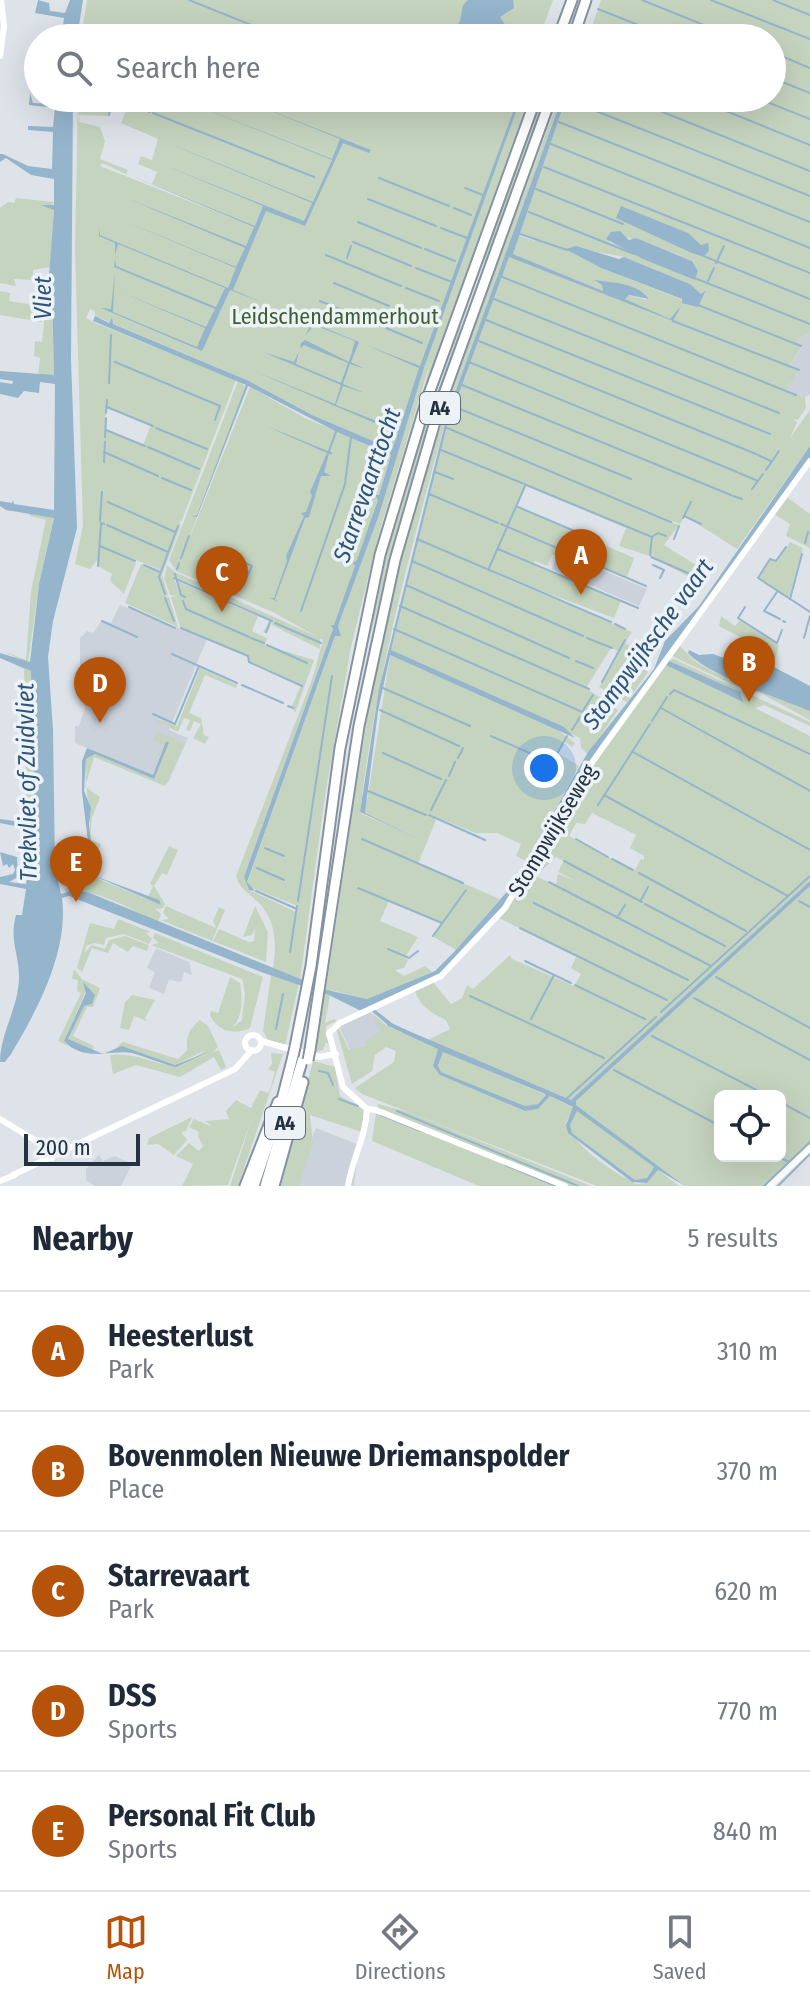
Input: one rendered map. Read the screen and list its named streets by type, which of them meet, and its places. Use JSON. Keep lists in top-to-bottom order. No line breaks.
{"streets":{"highway":["A4"],"street":["Stompwijkseweg"]},"water":["Vliet","Starrevaarttocht","Stompwijksche vaart","Trekvliet of Zuidvliet"],"parks":["Leidschendammerhout"],"scale_bar":"200 m","page":{"search":"Search here","pins":["A","C","B","D","E"],"scale":"200 m","heading":["Nearby","5 results"],"list":[{"mark":"A","name":"Heesterlust","note":"Park","value":"310 m"},{"mark":"B","name":"Bovenmolen Nieuwe Driemanspolder","note":"Place","value":"370 m"},{"mark":"C","name":"Starrevaart","note":"Park","value":"620 m"},{"mark":"D","name":"DSS","note":"Sports","value":"770 m"},{"mark":"E","name":"Personal Fit Club","note":"Sports","value":"840 m"}],"nav":["Map","Directions","Saved"]}}
